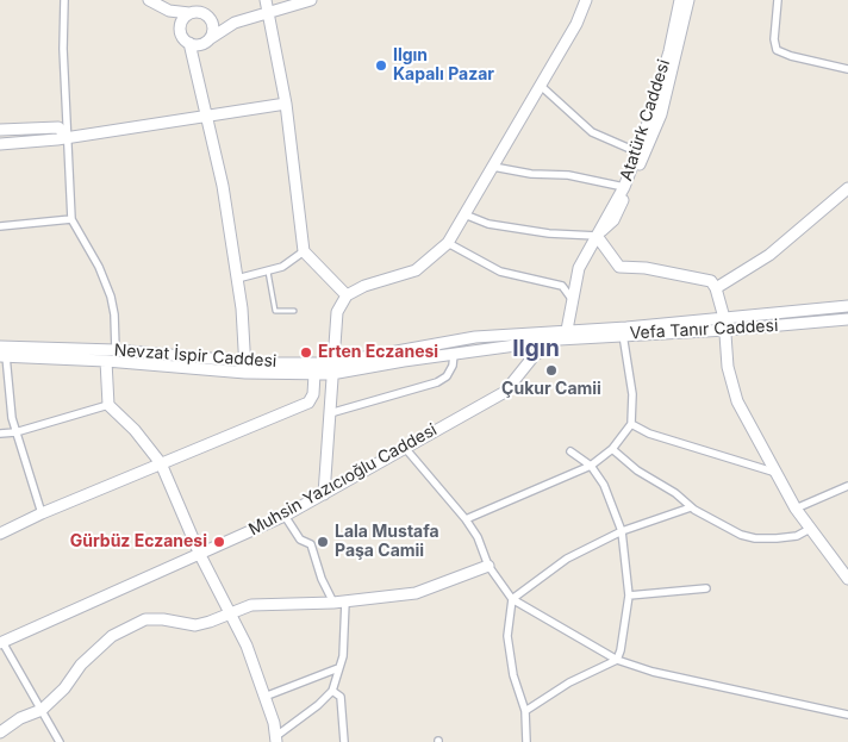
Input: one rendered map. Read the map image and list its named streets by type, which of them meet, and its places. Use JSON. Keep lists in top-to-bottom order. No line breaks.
{"streets":{"street":["Atatürk Caddesi","Vefa Tanır Caddesi","Nevzat İspir Caddesi","Muhsin Yazıcıoğlu Caddesi"]},"crossings":[["Atatürk Caddesi","Vefa Tanır Caddesi"],["Atatürk Caddesi","Nevzat İspir Caddesi"],["Atatürk Caddesi","Muhsin Yazıcıoğlu Caddesi"],["Vefa Tanır Caddesi","Nevzat İspir Caddesi"],["Vefa Tanır Caddesi","Muhsin Yazıcıoğlu Caddesi"],["Nevzat İspir Caddesi","Muhsin Yazıcıoğlu Caddesi"]],"districts":["Ilgın"],"places":["Ilgın Kapalı Pazar","Erten Eczanesi","Çukur Camii","Gürbüz Eczanesi","Lala Mustafa Paşa Camii"]}
